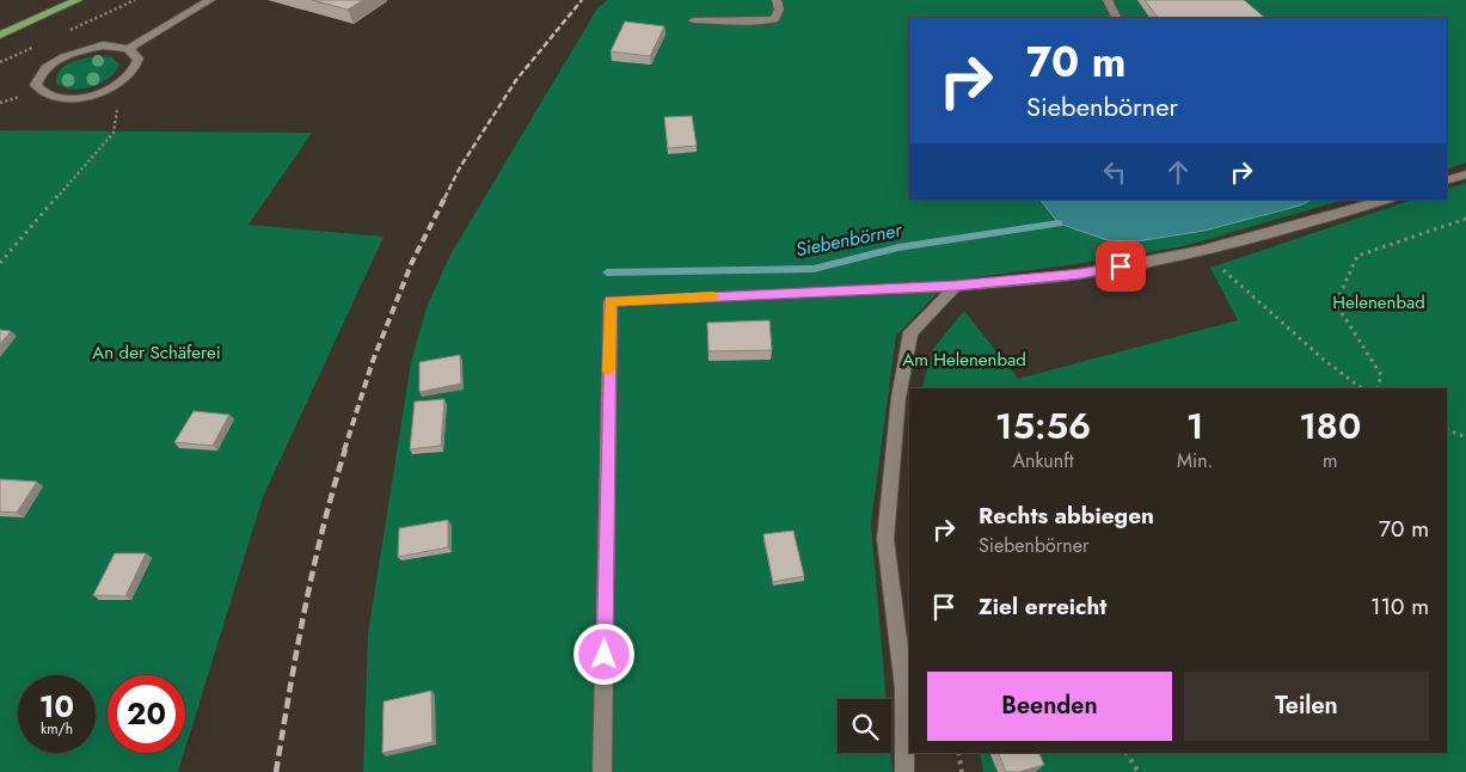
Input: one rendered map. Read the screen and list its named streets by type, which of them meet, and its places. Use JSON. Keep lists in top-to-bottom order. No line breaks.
{"water":["Siebenbörner"],"parks":["Helenenbad","An der Schäferei","Am Helenenbad"],"page":{"turn":["70 m","Siebenbörner"],"eta":["15:56","Ankunft","1","Min.","180","m"],"list":[{"name":"Rechts abbiegen","note":"Siebenbörner","value":"70 m"},{"name":"Ziel erreicht","value":"110 m"}],"buttons":["Beenden","Teilen"],"speed":"10 km/h","limit":"20"}}
